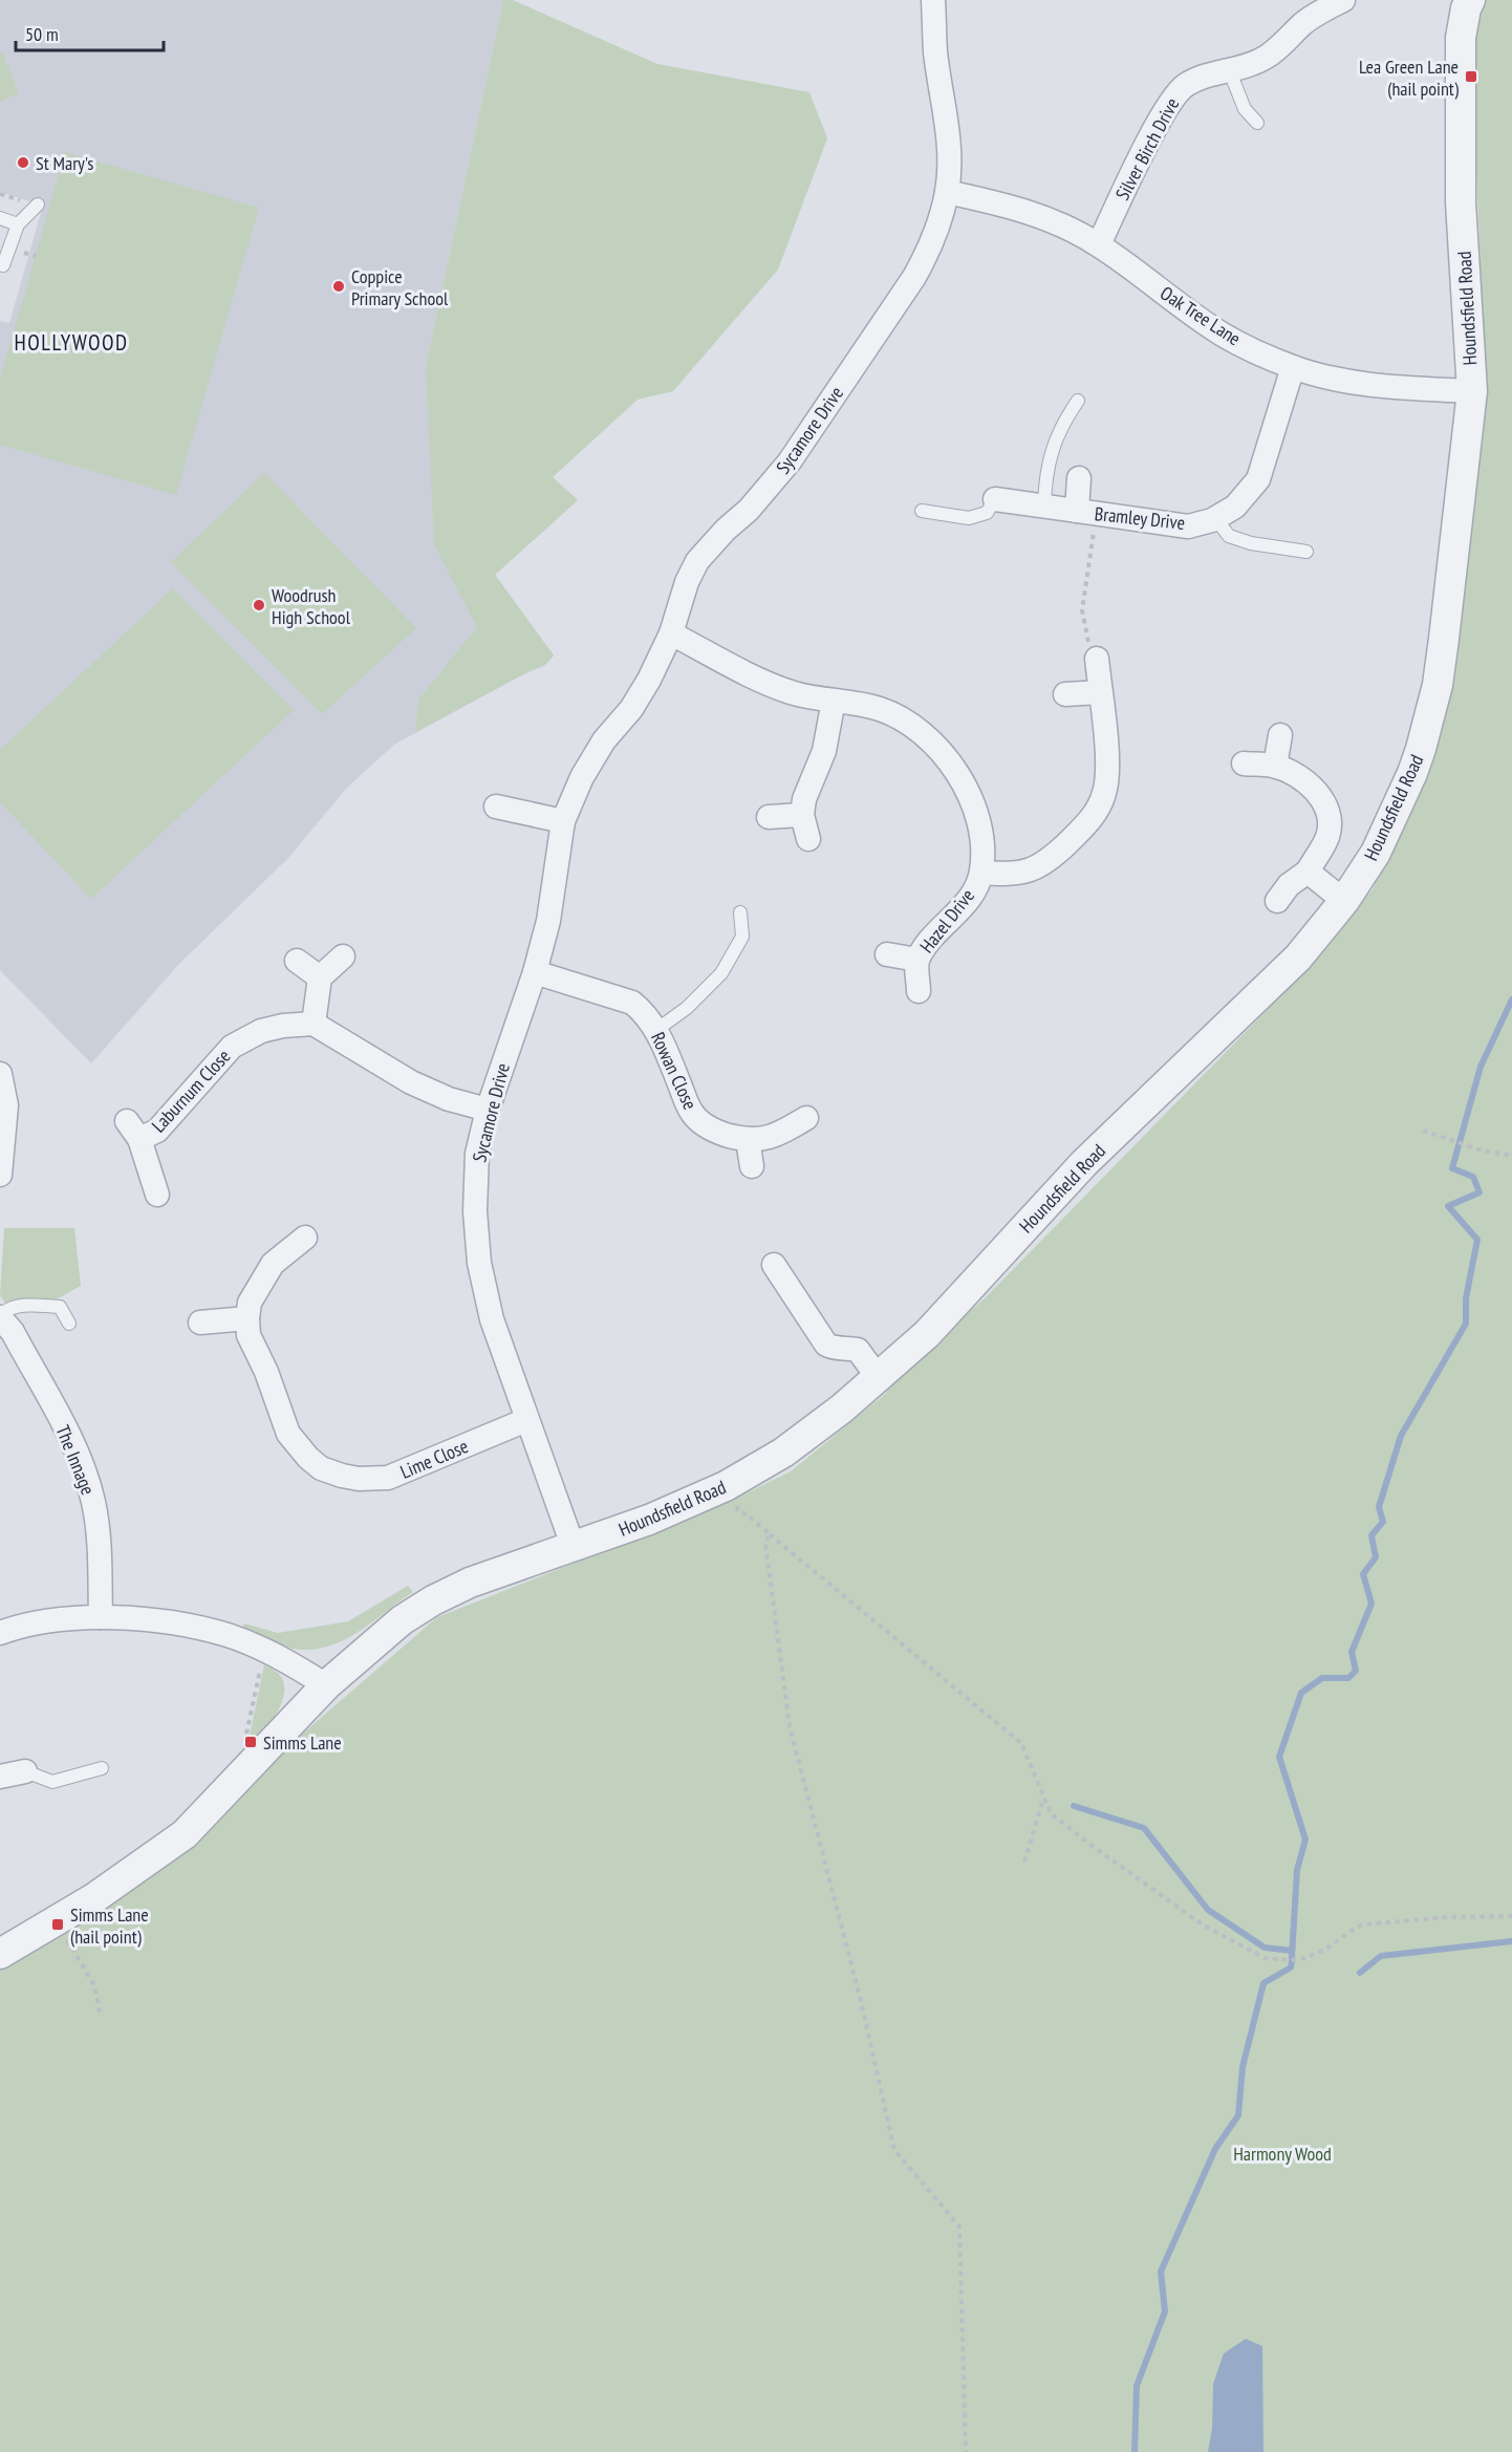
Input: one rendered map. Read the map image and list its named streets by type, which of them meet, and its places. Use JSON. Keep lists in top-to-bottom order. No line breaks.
{"streets":{"street":["Silver Birch Drive","Houndsfield Road","Oak Tree Lane","Sycamore Drive","Bramley Drive","Hazel Drive","Rowan Close","Laburnum Close","Lime Close","The Innage"]},"crossings":[["Silver Birch Drive","Oak Tree Lane"],["Houndsfield Road","Oak Tree Lane"],["Houndsfield Road","Sycamore Drive"],["Oak Tree Lane","Sycamore Drive"],["Oak Tree Lane","Bramley Drive"],["Sycamore Drive","Hazel Drive"],["Sycamore Drive","Rowan Close"],["Sycamore Drive","Lime Close"]],"districts":["HOLLYWOOD"],"parks":["Harmony Wood"],"places":{"transit":["Lea Green Lane (hail point)","Simms Lane","Simms Lane (hail point)"],"other":["St Mary's","Coppice Primary School","Woodrush High School"]},"scale_bar":"50 m"}
